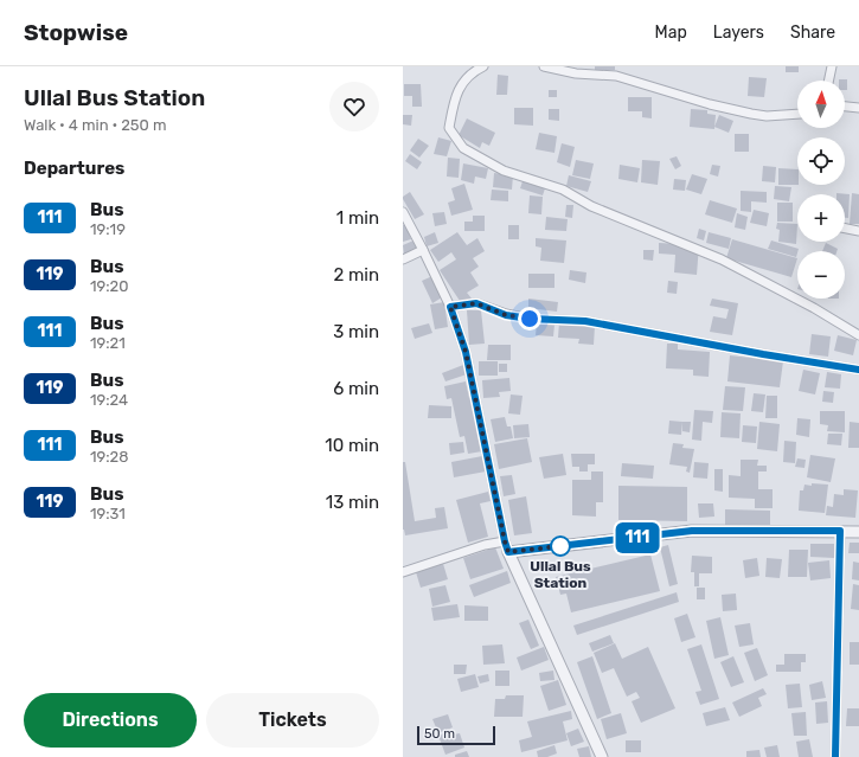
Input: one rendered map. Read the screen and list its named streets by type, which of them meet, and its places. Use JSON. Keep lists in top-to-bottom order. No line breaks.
{"places":["Ullal Bus Station"],"lines":["bus line 111"],"scale_bar":"50 m","north":"top","page":{"header":"Stopwise","nav":["Map","Layers","Share"],"heading":[["Ullal Bus Station","Walk · 4 min · 250 m"],"Departures"],"on_map":"111","map_buttons":["+","−"],"list":[{"mark":"111","name":"Bus","note":"19:19","value":"1 min"},{"mark":"119","name":"Bus","note":"19:20","value":"2 min"},{"mark":"111","name":"Bus","note":"19:21","value":"3 min"},{"mark":"119","name":"Bus","note":"19:24","value":"6 min"},{"mark":"111","name":"Bus","note":"19:28","value":"10 min"},{"mark":"119","name":"Bus","note":"19:31","value":"13 min"}],"buttons":["Directions","Tickets"],"scale":"50 m"}}
